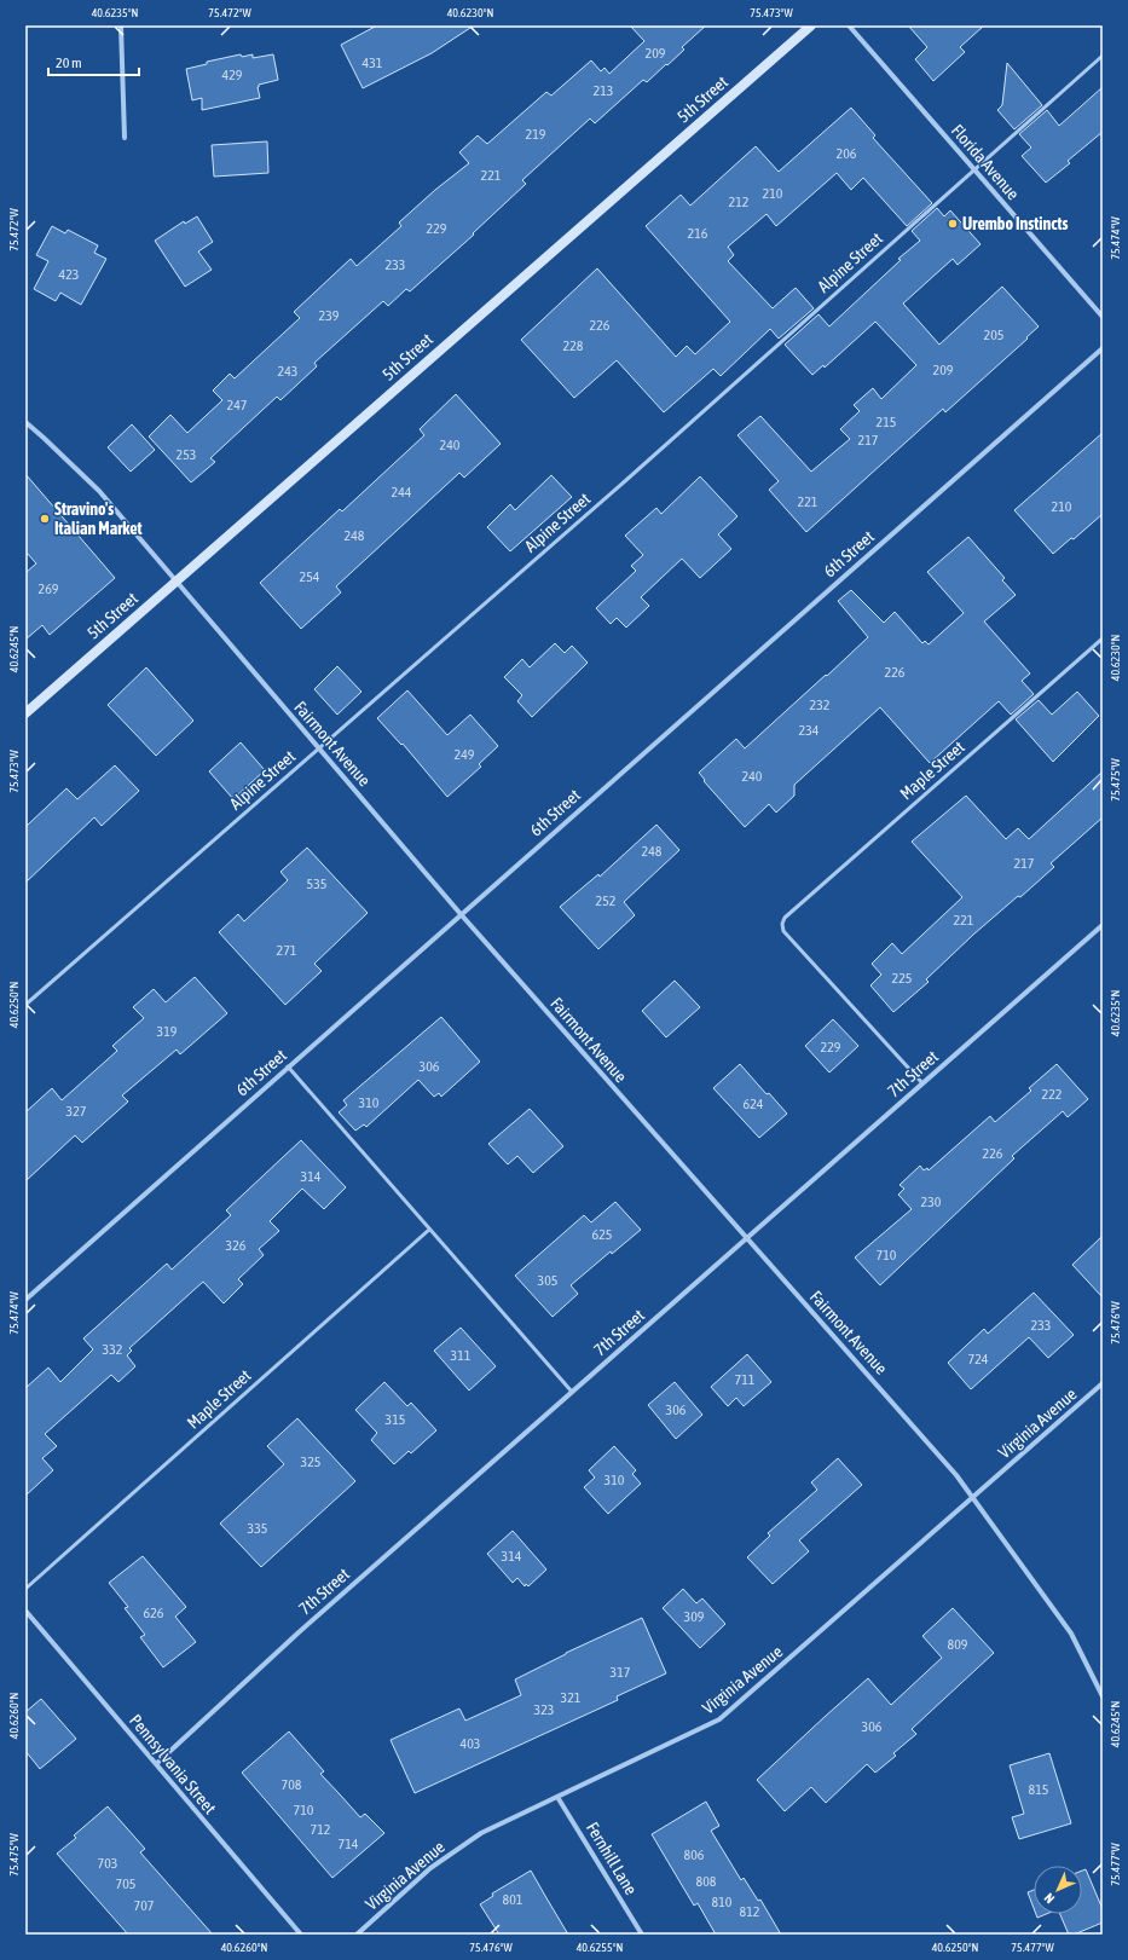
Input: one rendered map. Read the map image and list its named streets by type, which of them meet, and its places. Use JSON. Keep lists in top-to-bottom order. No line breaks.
{"streets":{"street":["5th Street","Florida Avenue","6th Street","Fairmont Avenue","7th Street","Virginia Avenue","Pennsylvania Street","Fernhill Lane"],"lane":["Alpine Street","Maple Street"]},"crossings":[["5th Street","Fairmont Avenue"],["Florida Avenue","Alpine Street"],["Alpine Street","Fairmont Avenue"],["6th Street","Fairmont Avenue"],["Fairmont Avenue","7th Street"],["Fairmont Avenue","Virginia Avenue"],["Maple Street","7th Street"],["7th Street","Pennsylvania Street"],["Virginia Avenue","Fernhill Lane"]],"places":["Urembo Instincts","Stravino's Italian Market"],"house_numbers":["209","431","429","213","219","206","221","210","212","229","216","233","423","239","226","205","228","209","243","247","215","217","240","253","244","221","210","248","254","269","226","232","234","249","240","248","217","535","252","221","271","225","319","229","306","222","310","624","327","226","314","230","625","326","710","305","233","332","311","724","711","306","315","325","310","335","314","626","309","809","317","321","323","306","403","708","815","710","712","714","806","703","808","705","801","810","707","812"],"scale_bar":"20 m","north":"bottom left","coordinates":["40.6235°N","75.472°W","40.6230°N","75.473°W","75.474°W","40.6245°N","75.475°W","40.6250°N","75.476°W","40.6260°N","75.477°W","40.6255°N"]}
